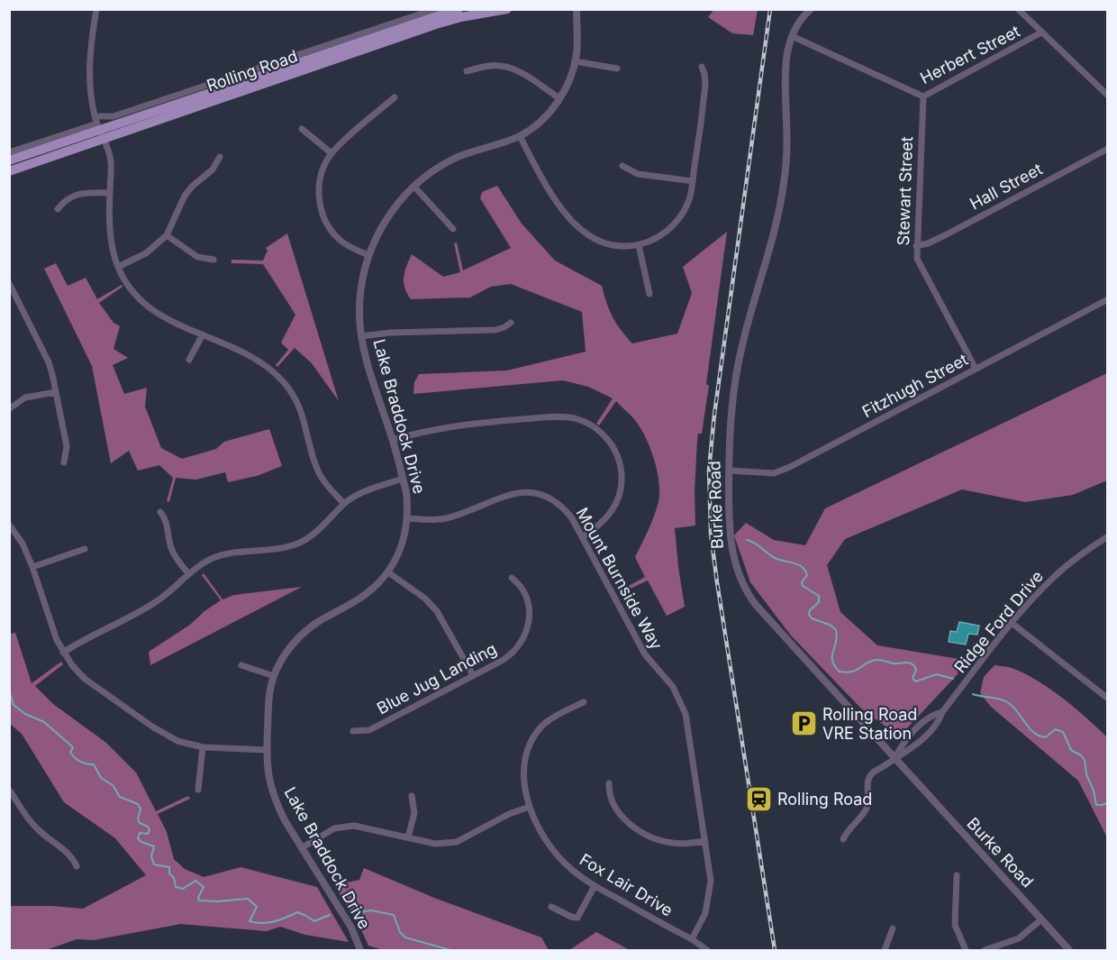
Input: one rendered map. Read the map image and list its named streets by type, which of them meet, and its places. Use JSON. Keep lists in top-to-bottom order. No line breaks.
{"streets":{"main road":["Rolling Road"],"street":["Herbert Street","Hall Street","Stewart Street","Fitzhugh Street","Lake Braddock Drive","Burke Road","Mount Burnside Way","Ridge Ford Drive","Blue Jug Landing","Fox Lair Drive"]},"crossings":[["Herbert Street","Stewart Street"],["Herbert Street","Burke Road"],["Hall Street","Stewart Street"],["Stewart Street","Fitzhugh Street"],["Fitzhugh Street","Burke Road"],["Lake Braddock Drive","Mount Burnside Way"],["Burke Road","Ridge Ford Drive"],["Mount Burnside Way","Fox Lair Drive"]],"places":{"parking":["Rolling Road VRE Station"],"station":["Rolling Road"]}}
